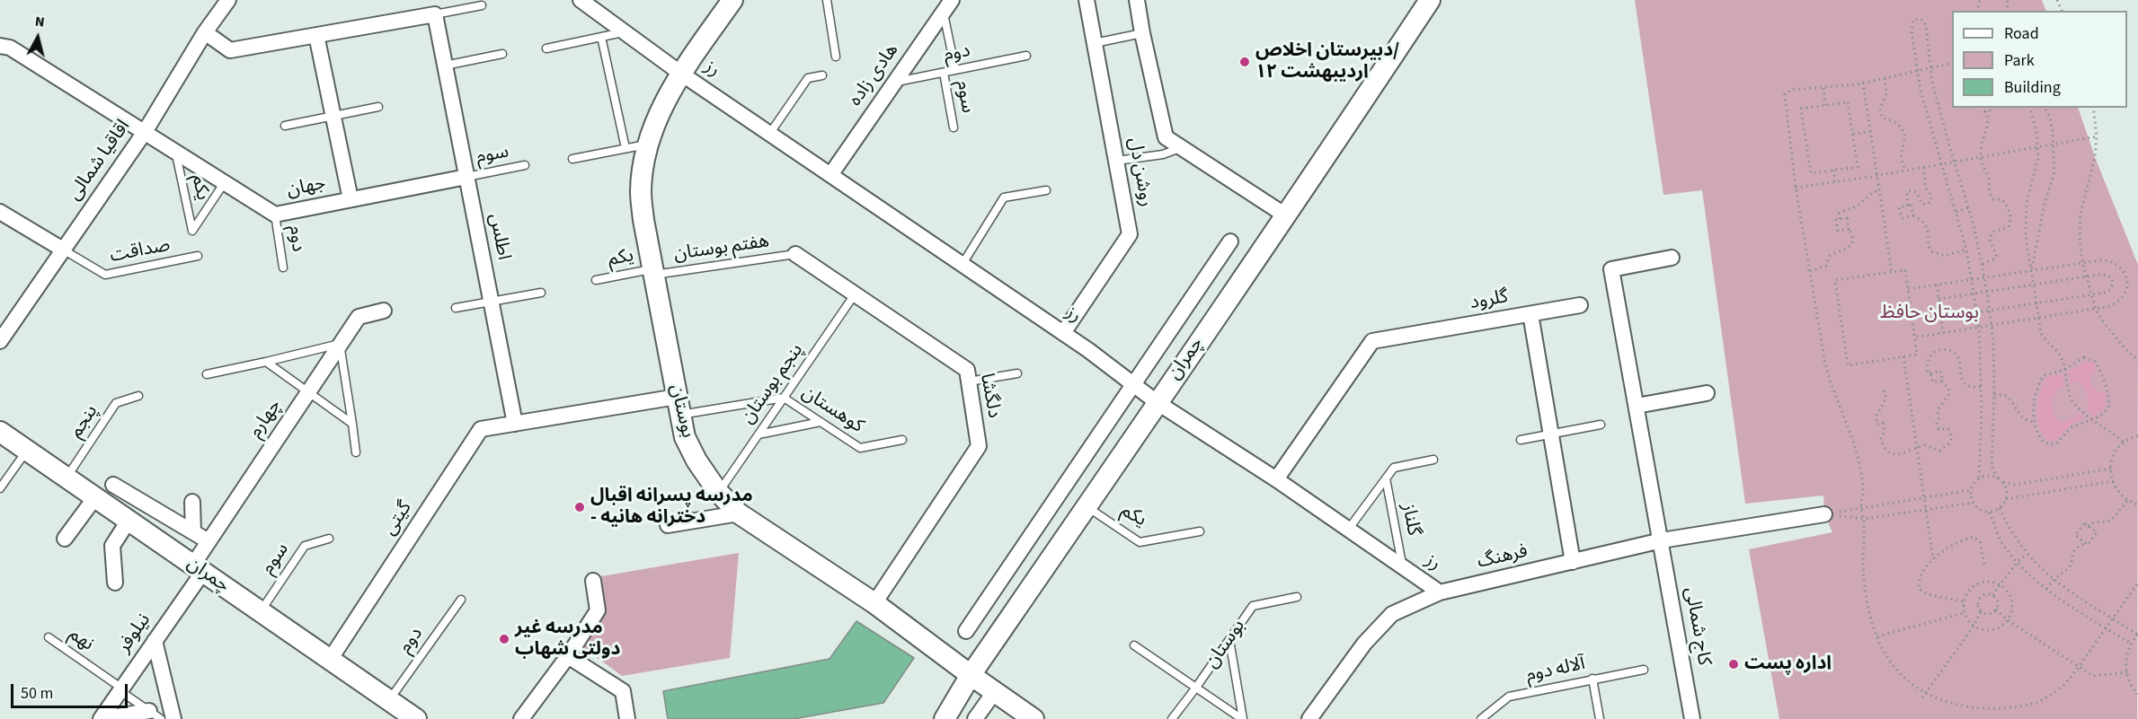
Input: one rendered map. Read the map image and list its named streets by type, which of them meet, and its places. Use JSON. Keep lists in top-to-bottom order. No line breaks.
{"streets":{"main road":["چمران","بوستان"],"street":["رز","هادی زاده","اقاقیا شمالی","روشن دل","جهان","اطلس","گلرود","دلگشا","چهارم","گیتی","فرهنگ","کاج شمالی","نیلوفر"],"lane":["دوم","سوم","یکم","هفتم بوستان","صداقت","پنجم بوستان","کوهستان","پنجم","گلناز","نهم","آلاله دوم"]},"crossings":[["دوم","هادی زاده"],["دوم","سوم"],["دوم","جهان"],["دوم","چمران"],["رز","هادی زاده"],["رز","روشن دل"],["رز","گلرود"],["رز","چمران"],["رز","بوستان"],["رز","گلناز"],["رز","فرهنگ"],["سوم","جهان"],["سوم","اطلس"],["سوم","چمران"],["اقاقیا شمالی","جهان"],["اقاقیا شمالی","صداقت"],["یکم","جهان"],["یکم","هفتم بوستان"],["یکم","چمران"],["یکم","بوستان"],["جهان","اطلس"],["اطلس","گیتی"],["هفتم بوستان","دلگشا"],["هفتم بوستان","بوستان"],["گلرود","فرهنگ"],["چمران","بوستان"],["چمران","چهارم"],["چمران","پنجم"],["چمران","گیتی"],["چمران","نیلوفر"],["پنجم بوستان","دلگشا"],["پنجم بوستان","کوهستان"],["پنجم بوستان","بوستان"],["دلگشا","بوستان"],["کوهستان","بوستان"],["چهارم","نیلوفر"],["فرهنگ","کاج شمالی"],["نیلوفر","نهم"]],"parks":["بوستان حافظ"],"places":["دبیرستان اخلاص/ ۱۲ اردیبهشت","مدرسه پسرانه اقبال - دخترانه هانیه","مدرسه غیر دولتی شهاب","اداره پست"],"legend":["Road","Park","Building"],"scale_bar":"50 m","north":"top"}
